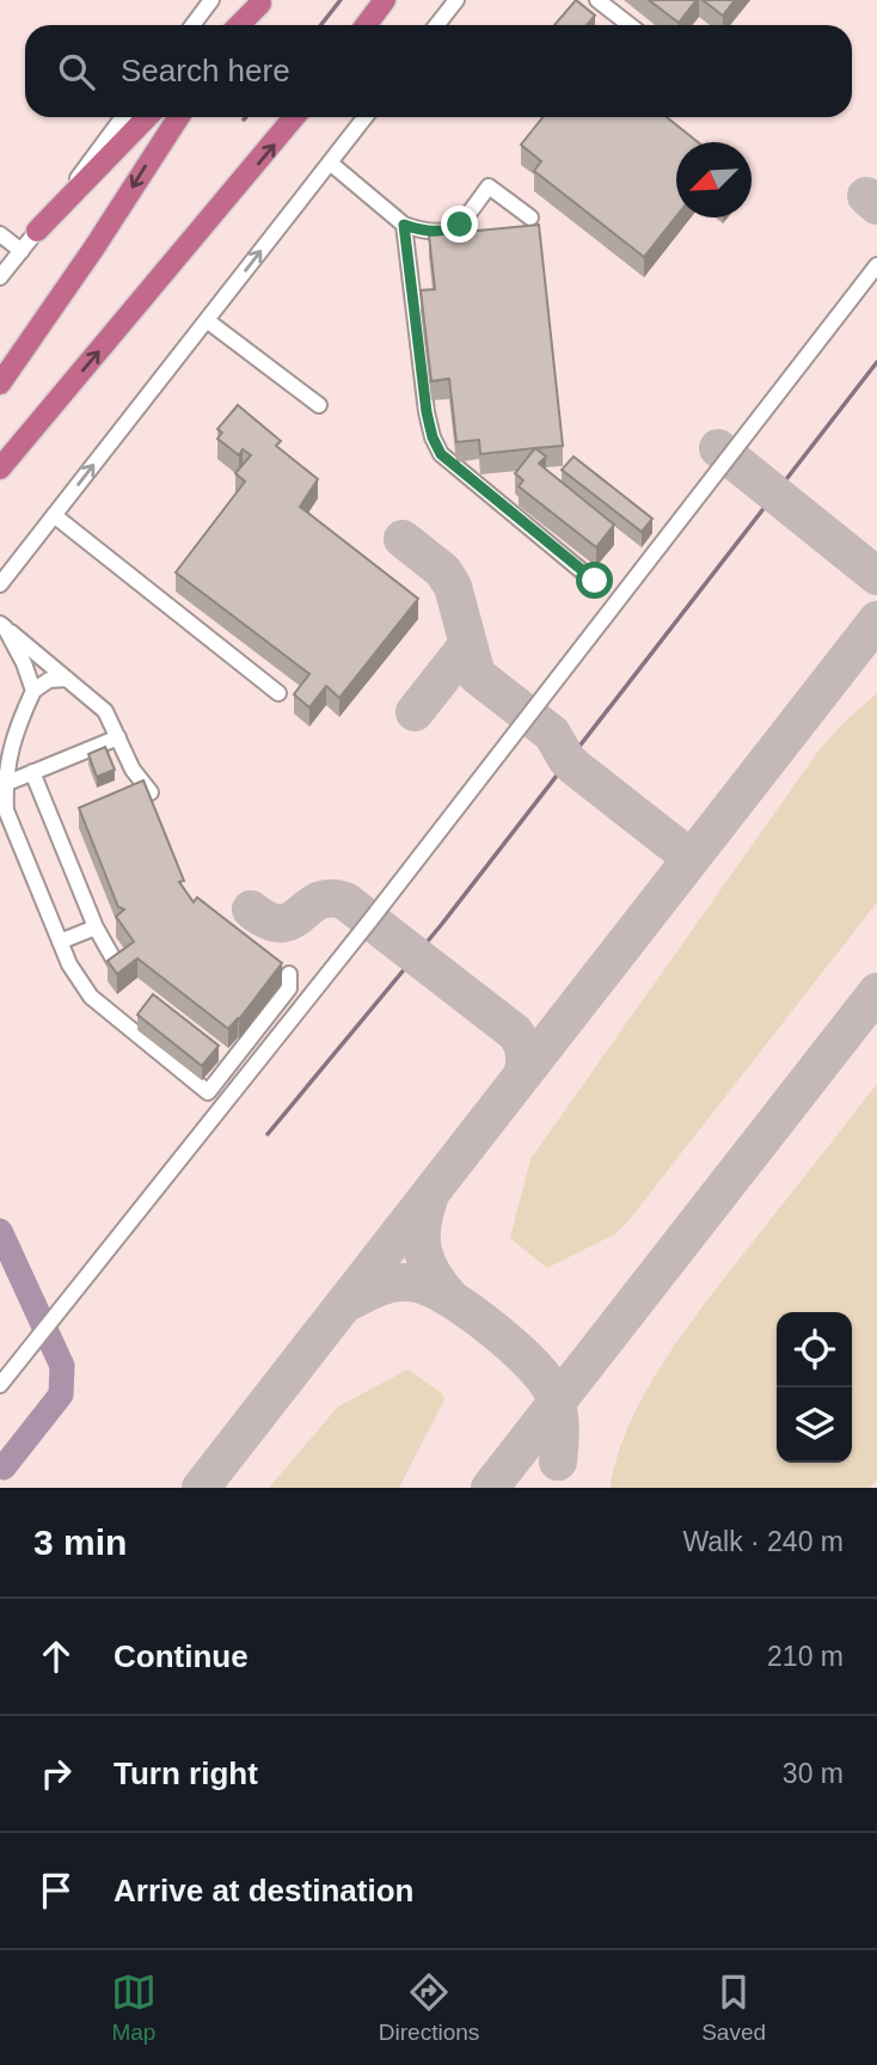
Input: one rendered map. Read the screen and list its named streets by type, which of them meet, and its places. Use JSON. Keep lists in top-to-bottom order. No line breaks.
{"north":"bottom left","page":{"search":"Search here","heading":["3 min","Walk · 240 m"],"list":[["Continue","210 m"],["Turn right","30 m"],"Arrive at destination"],"nav":["Map","Directions","Saved"]}}
